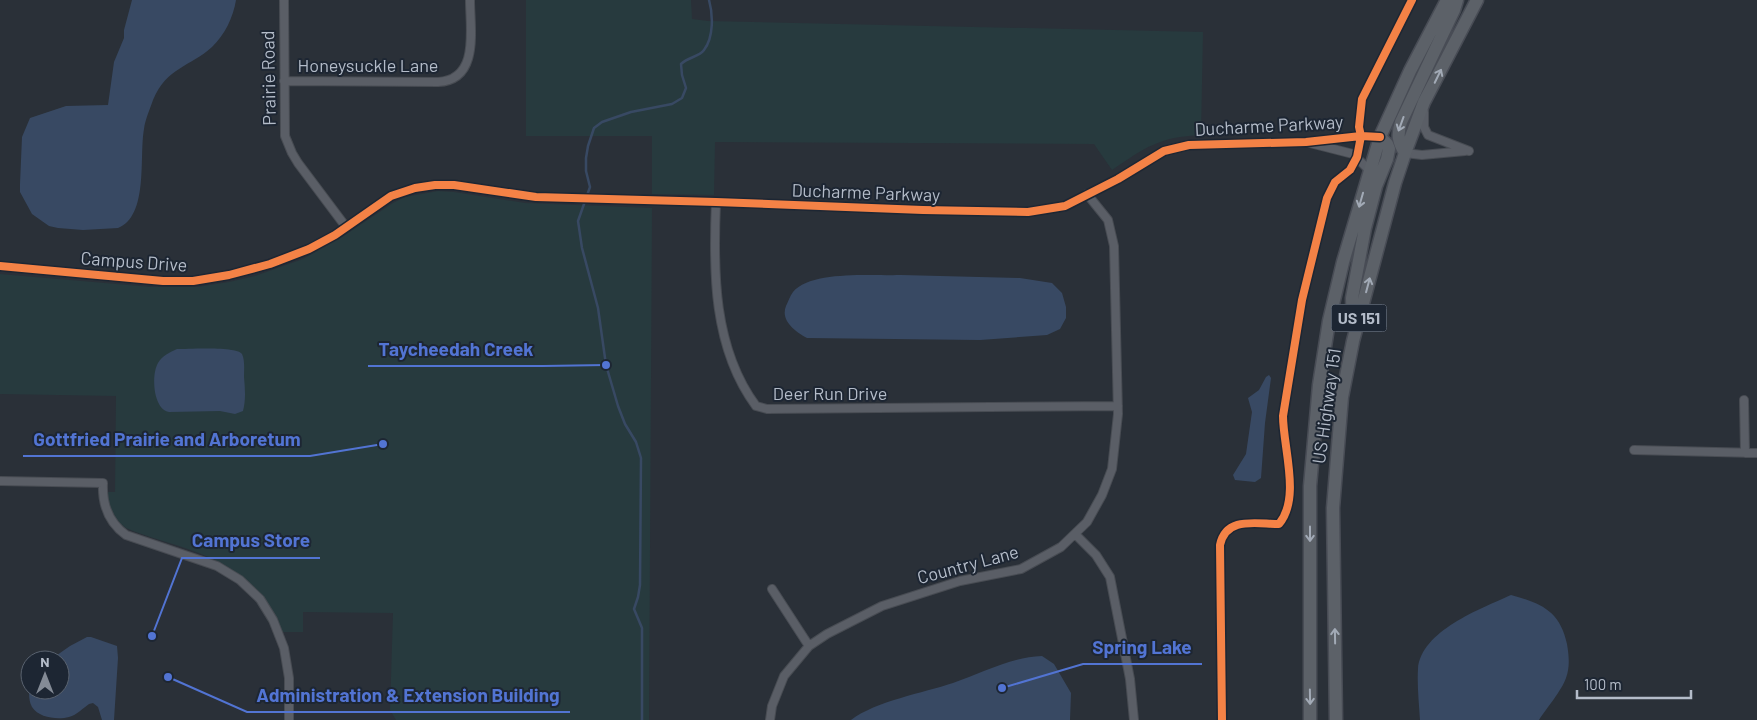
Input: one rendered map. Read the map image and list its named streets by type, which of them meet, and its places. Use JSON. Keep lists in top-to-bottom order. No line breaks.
{"streets":{"main road":["US 151","US Highway 151"],"street":["Honeysuckle Lane","Prairie Road","Ducharme Parkway","Campus Drive","Deer Run Drive","Country Lane"]},"crossings":[["Honeysuckle Lane","Prairie Road"],["Prairie Road","Ducharme Parkway"],["Prairie Road","Campus Drive"],["Ducharme Parkway","Campus Drive"],["Ducharme Parkway","Deer Run Drive"],["Ducharme Parkway","US Highway 151"],["Ducharme Parkway","Country Lane"],["Deer Run Drive","Country Lane"]],"places":["Taycheedah Creek","Gottfried Prairie and Arboretum","Campus Store","Administration & Extension Building","Spring Lake"],"scale_bar":"100 m","north":"top"}
